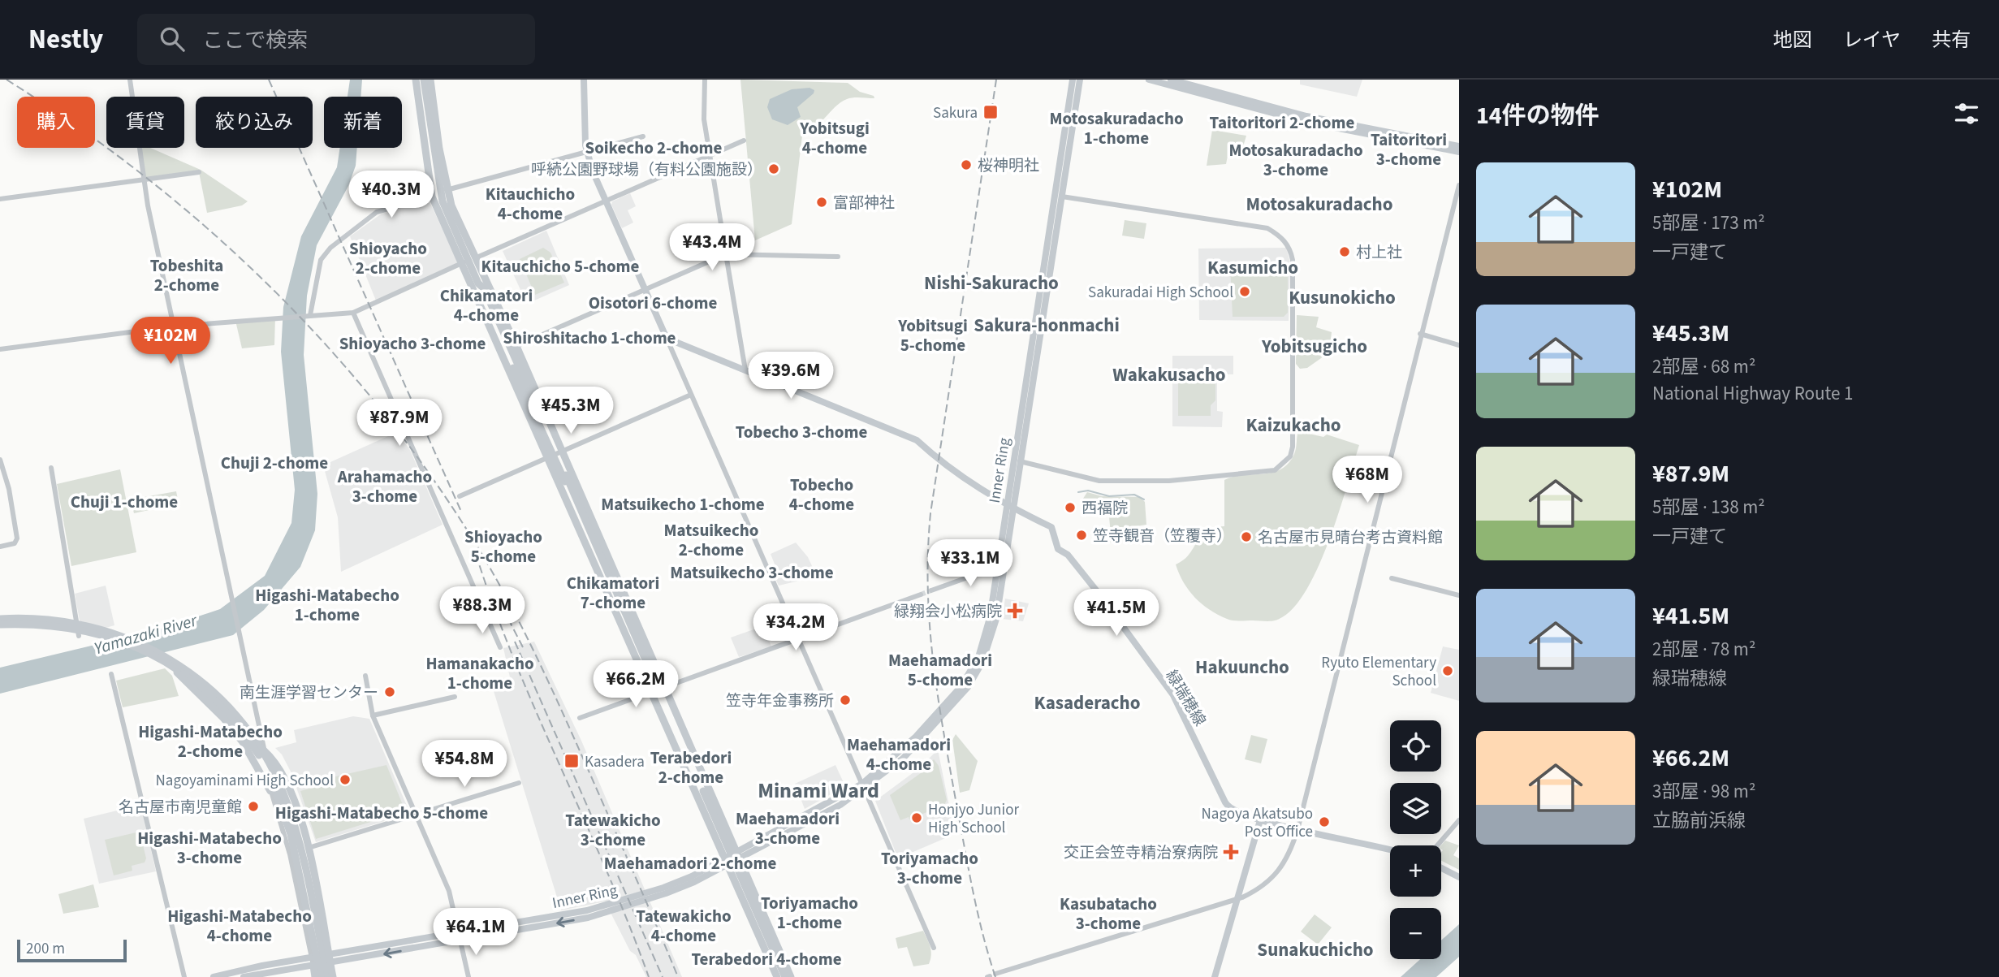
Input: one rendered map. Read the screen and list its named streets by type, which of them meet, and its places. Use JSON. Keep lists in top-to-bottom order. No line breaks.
{"streets":{"main road":["Inner Ring","緑瑞穂線"]},"crossings":[["Inner Ring","緑瑞穂線"]],"districts":["Motosakuradacho 1-chome","Taitoritori 2-chome","Yobitsugi 4-chome","Taitoritori 3-chome","Soikecho 2-chome","Motosakuradacho 3-chome","Kitauchicho 4-chome","Motosakuradacho","Shioyacho 2-chome","Tobeshita 2-chome","Kitauchicho 5-chome","Kasumicho","Nishi-Sakuracho","Chikamatori 4-chome","Kusunokicho","Oisotori 6-chome","Sakura-honmachi","Yobitsugi 5-chome","Shiroshitacho 1-chome","Shioyacho 3-chome","Yobitsugicho","Wakakusacho","Kaizukacho","Tobecho 3-chome","Chuji 2-chome","Arahamacho 3-chome","Tobecho 4-chome","Chuji 1-chome","Matsuikecho 1-chome","Matsuikecho 2-chome","Shioyacho 5-chome","Matsuikecho 3-chome","Chikamatori 7-chome","Higashi-Matabecho 1-chome","Maehamadori 5-chome","Hamanakacho 1-chome","Hakuuncho","Kasaderacho","Higashi-Matabecho 2-chome","Maehamadori 4-chome","Terabedori 2-chome","Minami Ward","Higashi-Matabecho 5-chome","Maehamadori 3-chome","Tatewakicho 3-chome","Higashi-Matabecho 3-chome","Toriyamacho 3-chome","Maehamadori 2-chome","Toriyamacho 1-chome","Kasubatacho 3-chome","Higashi-Matabecho 4-chome","Tatewakicho 4-chome","Sunakuchicho","Terabedori 4-chome"],"water":["Yamazaki River"],"places":{"transit":["Sakura","Kasadera"],"other":["桜神明社","呼続公園野球場（有料公園施設）","富部神社","村上社","Sakuradai High School","西福院","笠寺観音（笠覆寺）","名古屋市見晴台考古資料館","Ryuto Elementary School","南生涯学習センター","笠寺年金事務所","Nagoyaminami High School","名古屋市南児童館","Honjyo Junior High School","Nagoya Akatsubo Post Office"],"health":["緑翔会小松病院","交正会笠寺精治寮病院"]},"scale_bar":"200 m","page":{"header":"Nestly","search":"ここで検索","nav":["地図","レイヤ","共有"],"heading":"14件の物件","chip":["購入","賃貸","絞り込み","新着"],"list":[{"name":"¥102M","note":"5部屋 · 173 m² · 一戸建て"},{"name":"¥45.3M","note":"2部屋 · 68 m² · National Highway Route 1"},{"name":"¥87.9M","note":"5部屋 · 138 m² · 一戸建て"},{"name":"¥41.5M","note":"2部屋 · 78 m² · 緑瑞穂線"},{"name":"¥66.2M","note":"3部屋 · 98 m² · 立脇前浜線"}],"price":["¥40.3M","¥43.4M","¥102M","¥39.6M","¥45.3M","¥87.9M","¥68M","¥33.1M","¥88.3M","¥41.5M","¥34.2M","¥66.2M","¥54.8M","¥64.1M"],"map_buttons":["+","−"],"scale":"200 m"}}
